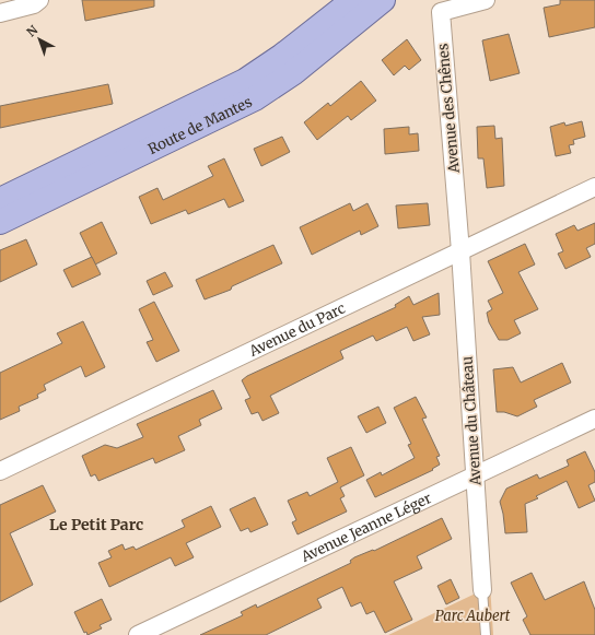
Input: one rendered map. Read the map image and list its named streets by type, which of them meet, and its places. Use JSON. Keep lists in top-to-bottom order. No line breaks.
{"streets":{"main road":["Route de Mantes"],"street":["Avenue des Chênes","Avenue du Parc","Avenue du Château","Avenue Jeanne Léger"]},"crossings":[["Avenue des Chênes","Avenue du Parc"],["Avenue des Chênes","Avenue du Château"],["Avenue du Parc","Avenue du Château"],["Avenue du Château","Avenue Jeanne Léger"]],"districts":["Le Petit Parc"],"parks":["Parc Aubert"],"north":"top left"}
